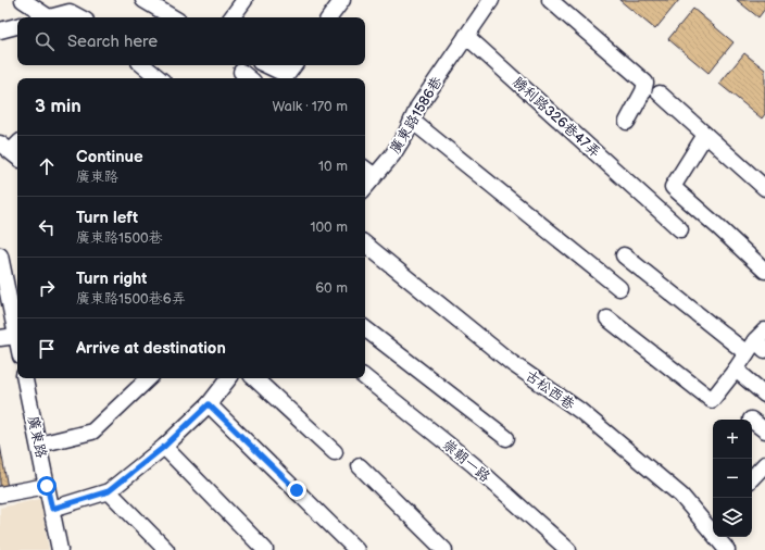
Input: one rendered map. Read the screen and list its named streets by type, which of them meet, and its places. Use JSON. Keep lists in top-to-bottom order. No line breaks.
{"streets":{"street":["廣東路1586巷","勝利路326巷47弄","古松西巷","廣東路","崇朝一路"]},"crossings":[["廣東路1586巷","勝利路326巷47弄"]],"page":{"search":"Search here","heading":["3 min","Walk · 170 m"],"list":[["Continue","廣東路","10 m"],["Turn left","廣東路1500巷","100 m"],["Turn right","廣東路1500巷6弄","60 m"],"Arrive at destination"],"map_buttons":["+","−"]}}
